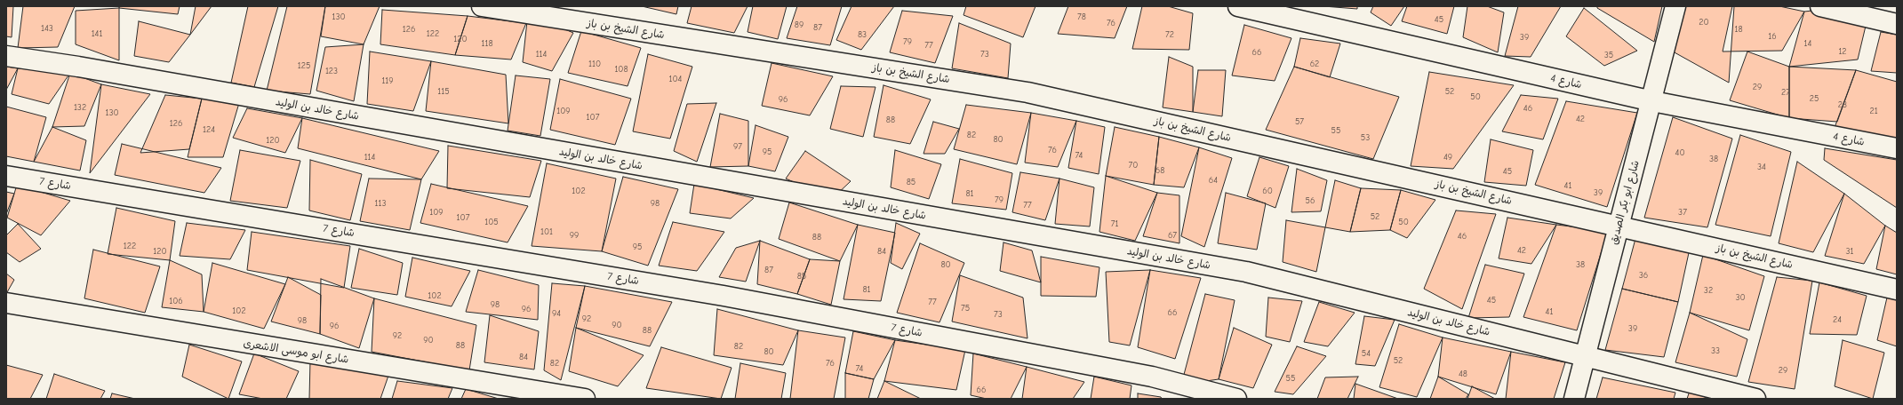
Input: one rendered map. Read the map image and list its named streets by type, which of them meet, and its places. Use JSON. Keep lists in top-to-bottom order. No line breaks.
{"streets":{"street":["شارع الشيخ بن باز","شارع 4","شارع خالد بن الوليد","شارع 7","شارع ابو بكر الصديق","شارع ابو موسى الاشعرى"]},"crossings":[["شارع الشيخ بن باز","شارع ابو بكر الصديق"],["شارع 4","شارع ابو بكر الصديق"],["شارع خالد بن الوليد","شارع ابو بكر الصديق"]],"house_numbers":["130","78","45","20","76","89","87","143","126","18","141","122","83","72","16","39","120","79","118","14","77","12","66","114","73","35","110","62","125","108","123","104","119","29","115","52","27","50","25","96","23","132","46","109","21","130","107","42","88","57","126","124","55","82","53","80","120","97","76","95","40","74","114","49","38","70","34","68","45","64","85","41","102","60","39","81","79","56","113","98","77","109","37","52","107","105","50","71","101","99","67","46","88","122","95","42","120","84","31","80","38","87","36","85","81","32","102","30","45","106","77","98","75","96","102","41","66","94","73","92","24","98","90","96","39","88","92","90","88","82","33","80","54","84","52","82","76","74","29","48","55","66"]}
